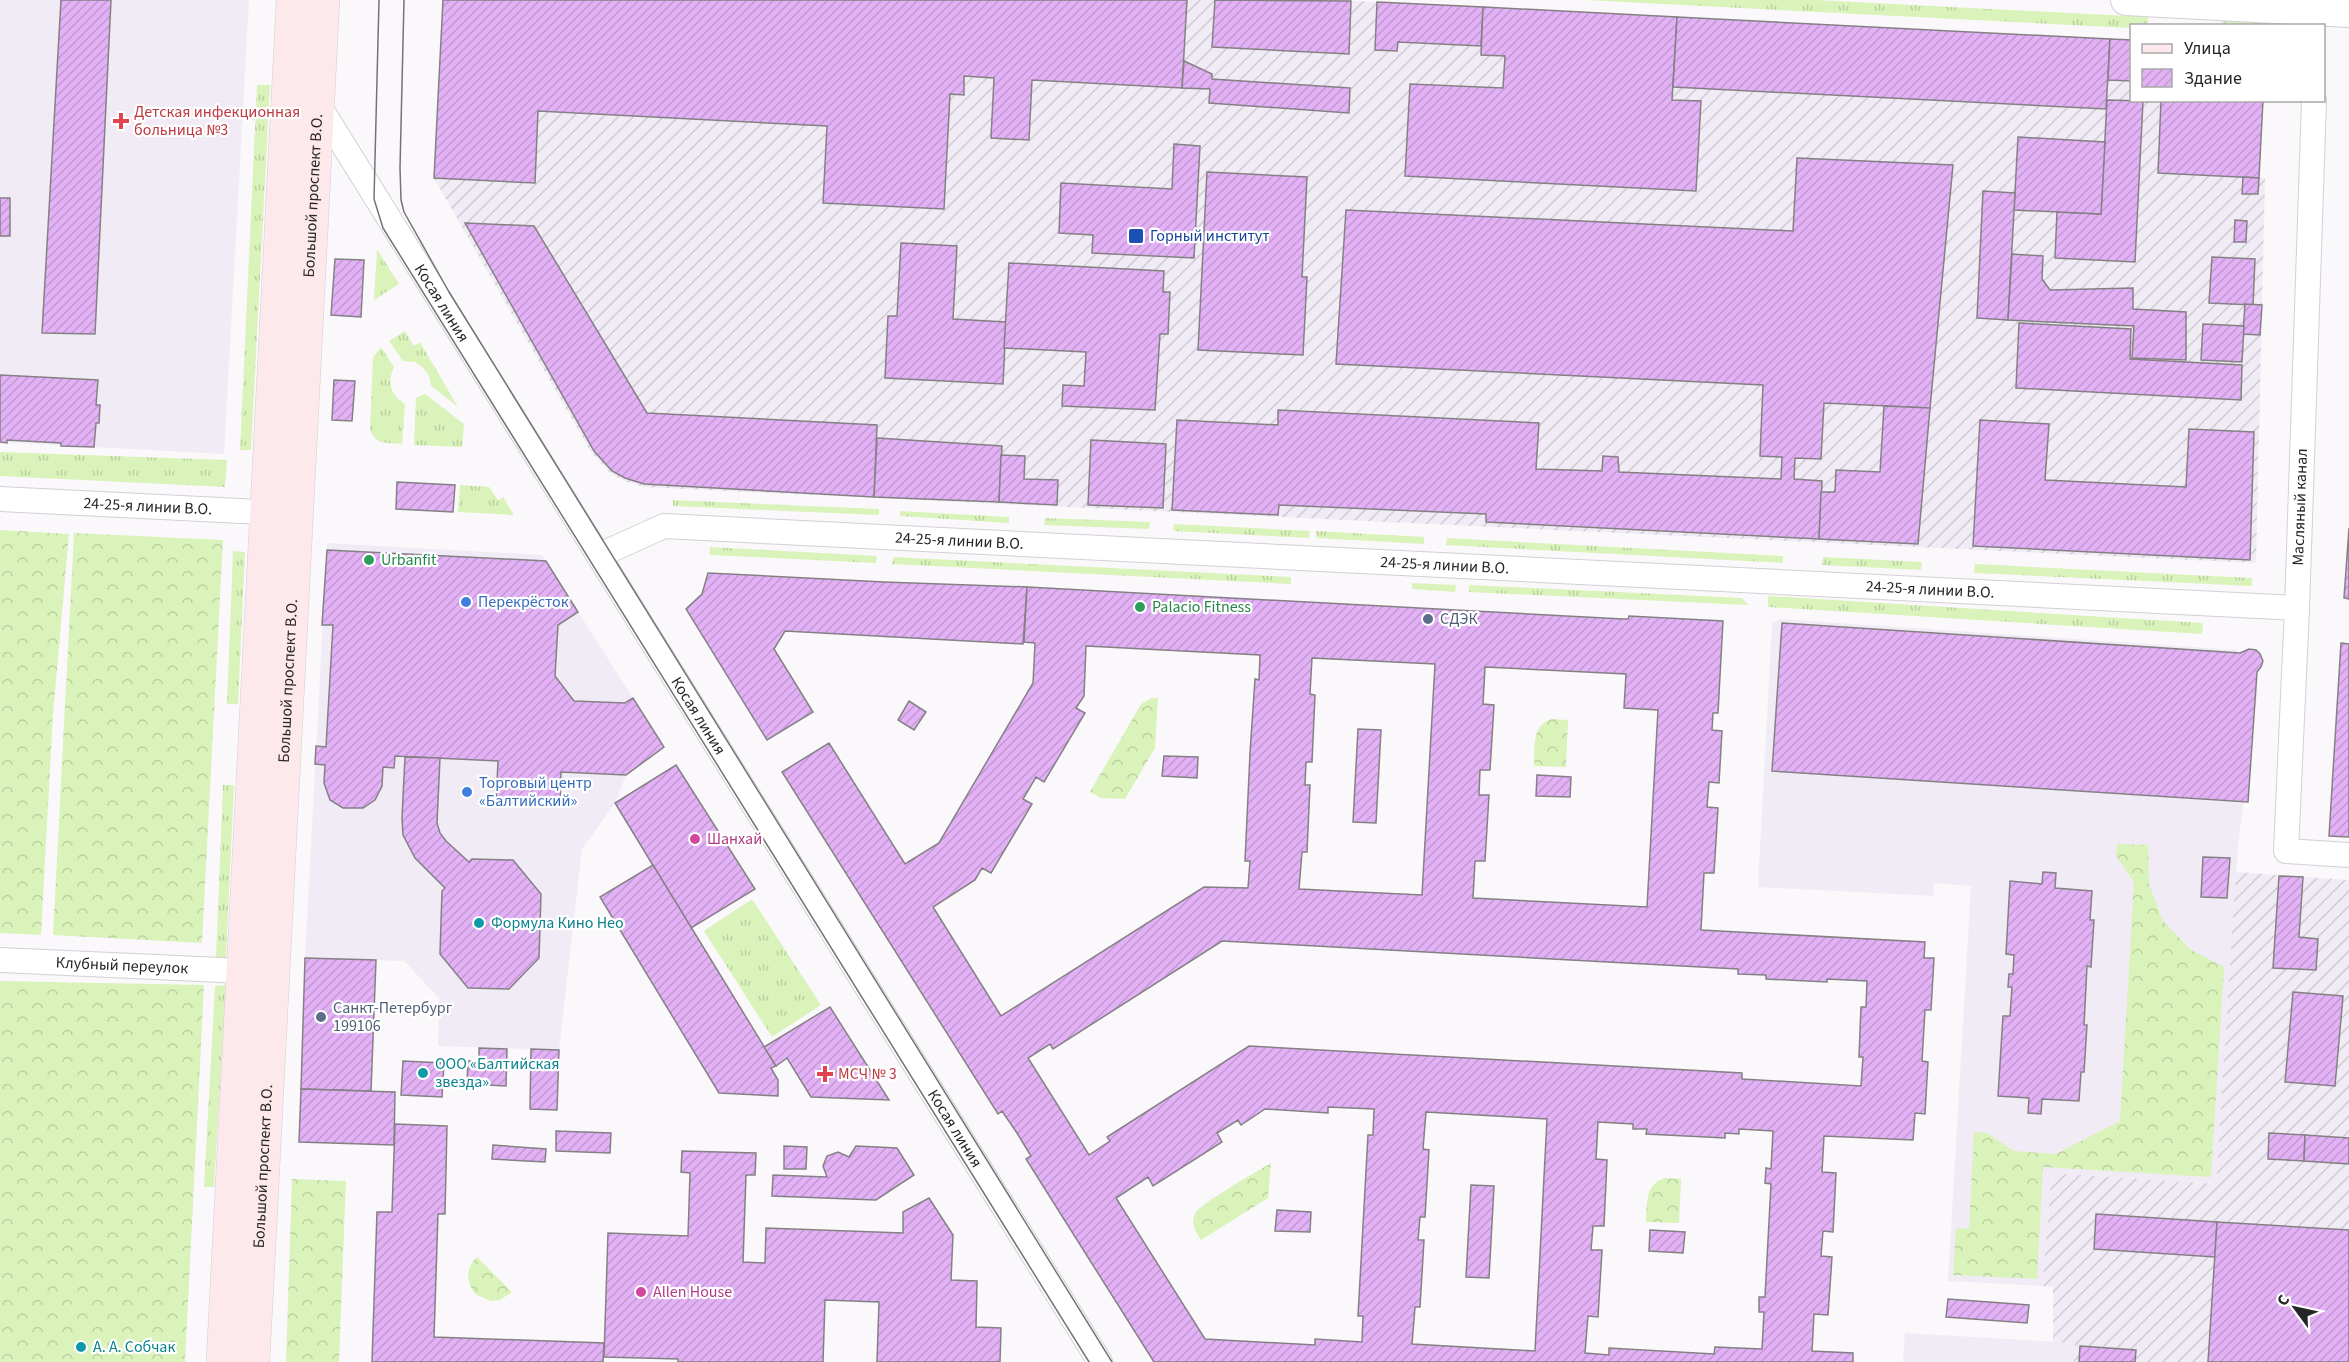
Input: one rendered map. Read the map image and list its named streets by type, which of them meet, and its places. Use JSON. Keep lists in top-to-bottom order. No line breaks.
{"streets":{"main road":["Большой проспект В.О."],"street":["Косая линия","24-25-я линии В.О.","Масляный канал","Клубный переулок"]},"crossings":[["Большой проспект В.О.","Косая линия"],["Большой проспект В.О.","24-25-я линии В.О."],["Большой проспект В.О.","Клубный переулок"],["Косая линия","24-25-я линии В.О."],["24-25-я линии В.О.","Масляный канал"]],"places":{"health":["Детская инфекционная больница №3","МСЧ № 3"],"transit":["Горный институт"],"other":["Urbanfit","Перекрёсток","Palacio Fitness","СДЭК","Торговый центр «Балтийский»","Шанхай","Формула Кино Нео","Санкт-Петербург 199106","ООО «Балтийская звезда»","Allen House","А. А. Собчак"]},"legend":["Улица","Здание"],"north":"top left"}
